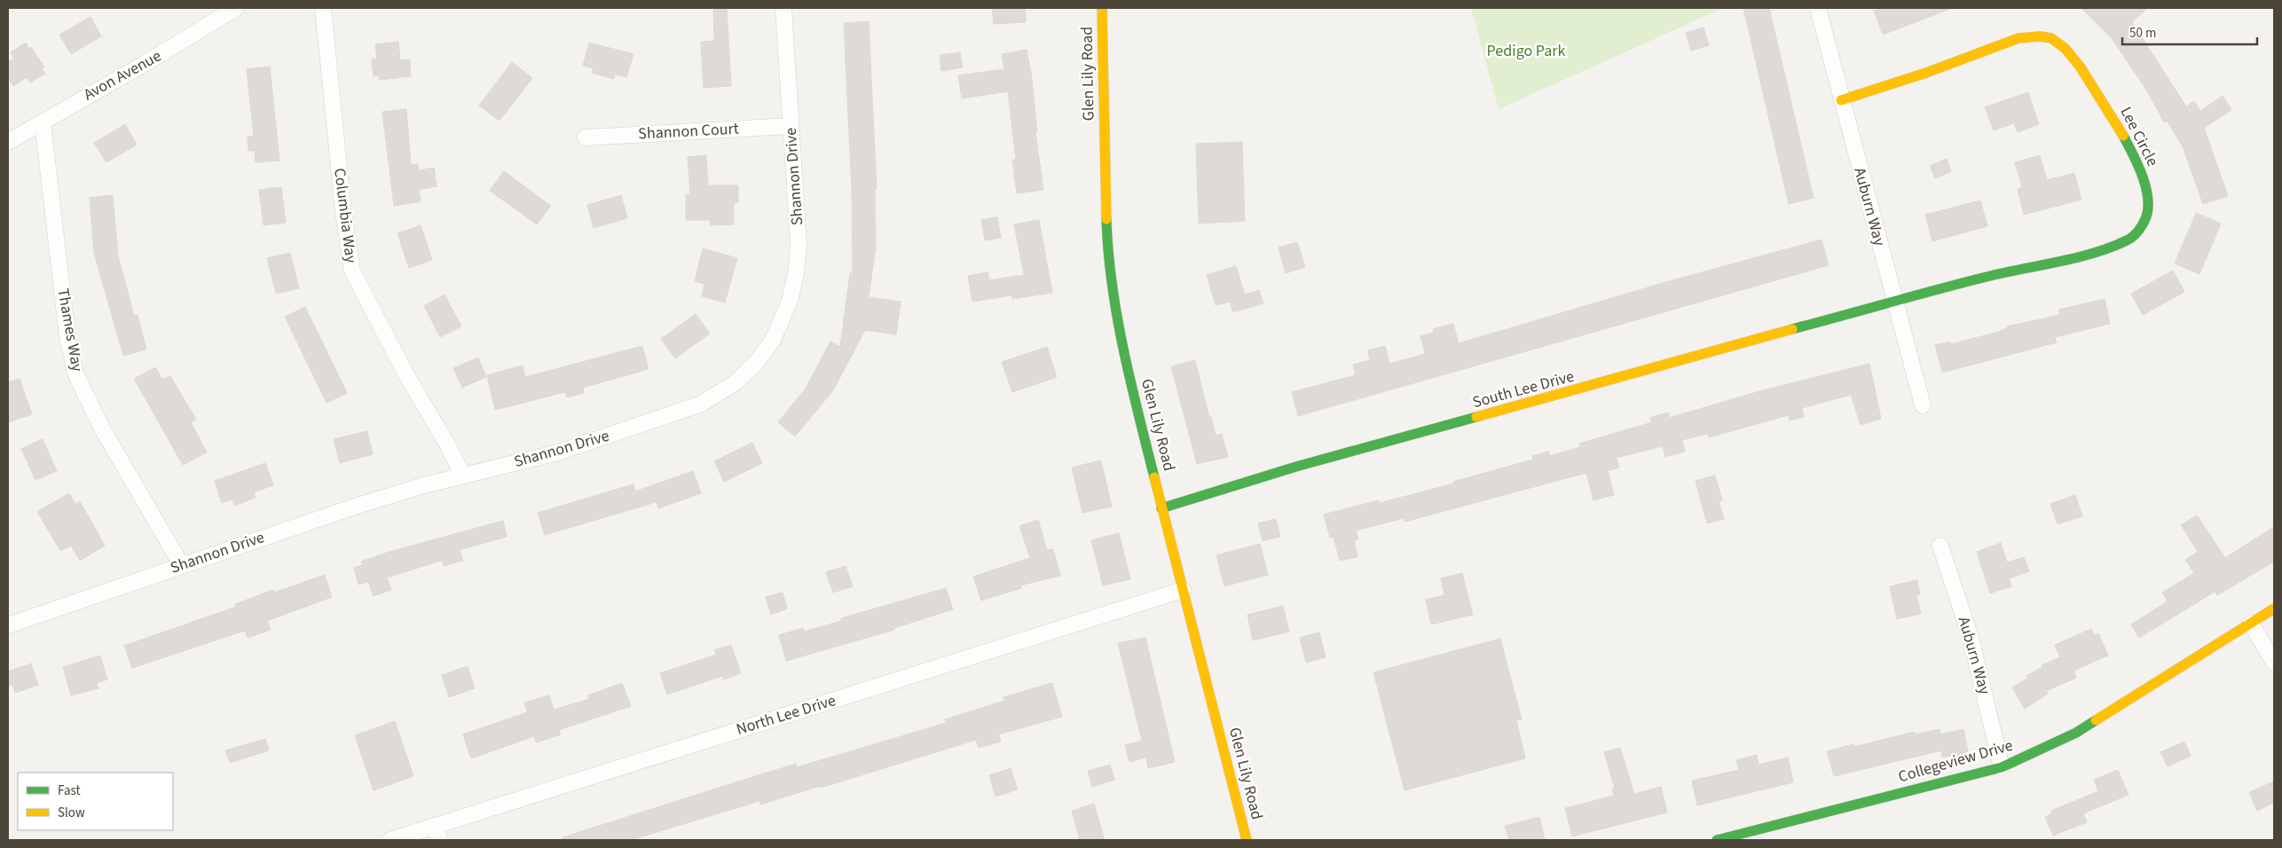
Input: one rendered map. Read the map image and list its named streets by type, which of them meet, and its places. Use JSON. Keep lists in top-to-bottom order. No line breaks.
{"streets":{"street":["Glen Lily Road","Avon Avenue","Shannon Court","Lee Circle","Shannon Drive","Auburn Way","Columbia Way","Thames Way","South Lee Drive","North Lee Drive","Collegeview Drive"]},"crossings":[["Glen Lily Road","South Lee Drive"],["Glen Lily Road","North Lee Drive"],["Avon Avenue","Thames Way"],["Shannon Court","Shannon Drive"],["Lee Circle","Auburn Way"],["Lee Circle","South Lee Drive"],["Shannon Drive","Columbia Way"],["Shannon Drive","Thames Way"],["Auburn Way","South Lee Drive"],["Auburn Way","Collegeview Drive"]],"parks":["Pedigo Park"],"legend":["Fast","Slow"],"scale_bar":"50 m"}
